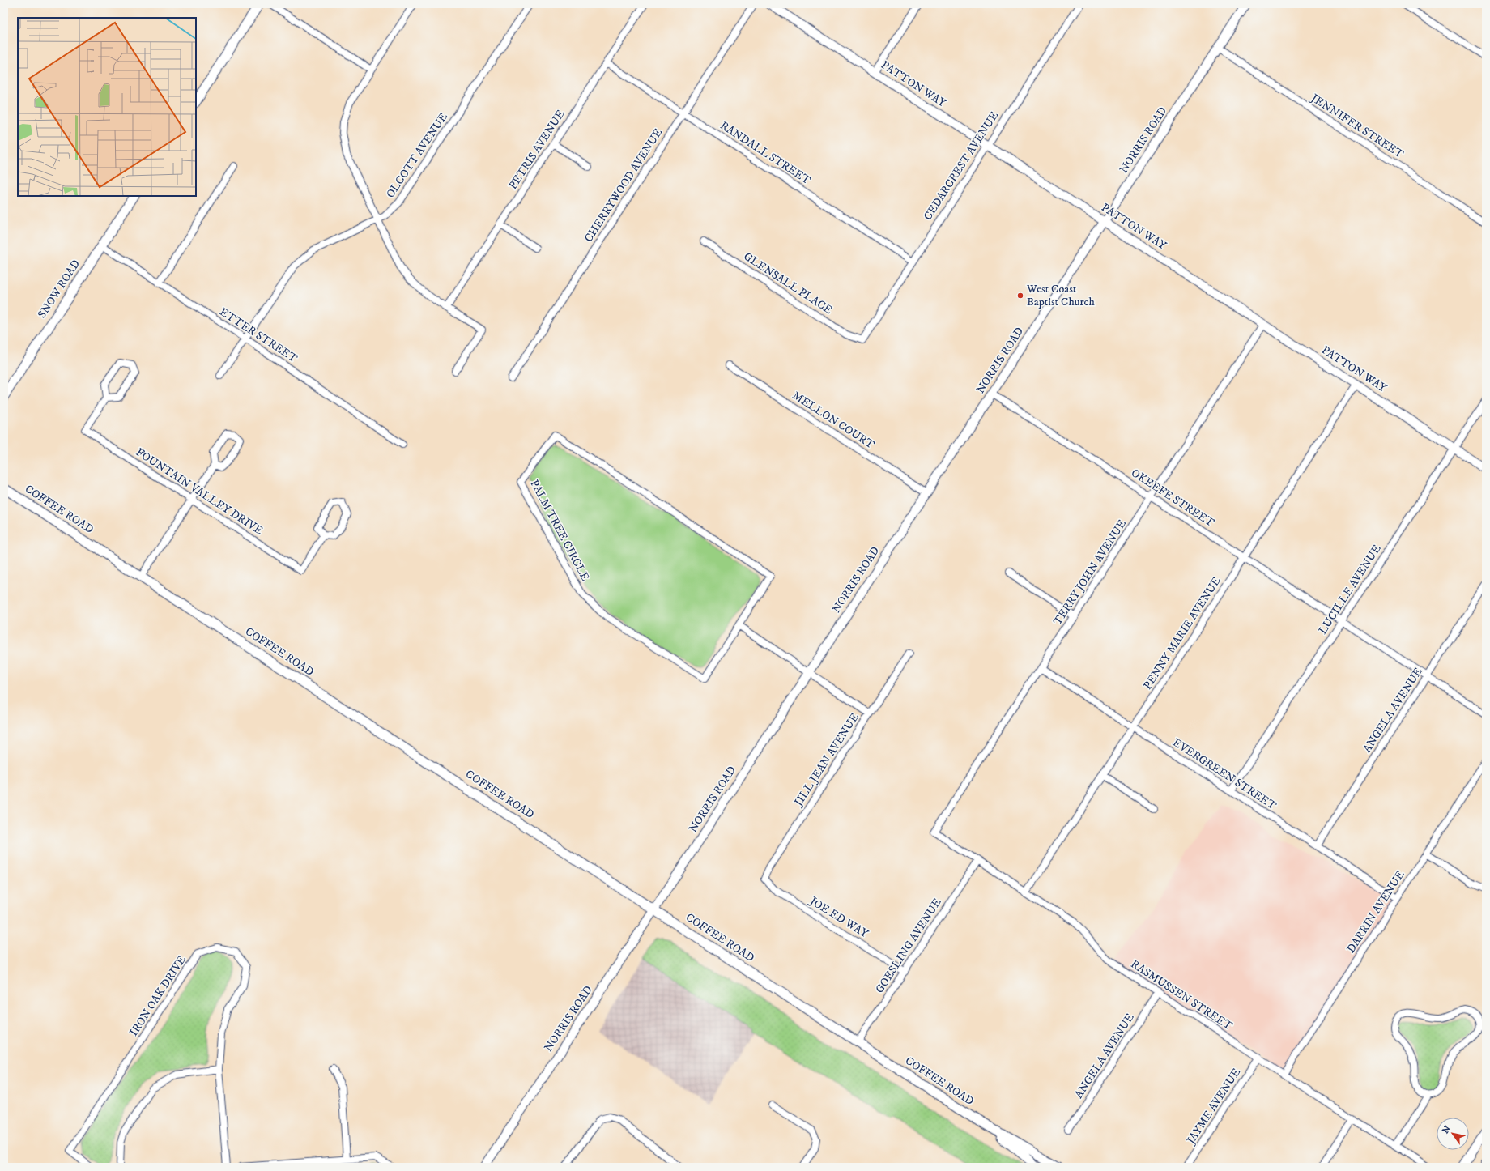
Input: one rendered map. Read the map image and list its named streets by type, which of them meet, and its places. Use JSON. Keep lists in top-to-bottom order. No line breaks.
{"streets":{"main road":["SNOW ROAD","COFFEE ROAD"],"street":["PATTON WAY","JENNIFER STREET","NORRIS ROAD","PETRIS AVENUE","RANDALL STREET","OLCOTT AVENUE","CEDARCREST AVENUE","CHERRYWOOD AVENUE","GLENSALL PLACE","ETTER STREET","MELLON COURT","FOUNTAIN VALLEY DRIVE","OKEEFE STREET","PALM TREE CIRCLE","TERRY JOHN AVENUE","LUCILLE AVENUE","PENNY MARIE AVENUE","ANGELA AVENUE","JILL JEAN AVENUE","EVERGREEN STREET","DARRIN AVENUE","JOE ED WAY","GOESLING AVENUE","RASMUSSEN STREET","IRON OAK DRIVE","JAYME AVENUE"]},"crossings":[["PATTON WAY","NORRIS ROAD"],["PATTON WAY","CEDARCREST AVENUE"],["PATTON WAY","TERRY JOHN AVENUE"],["PATTON WAY","LUCILLE AVENUE"],["PATTON WAY","PENNY MARIE AVENUE"],["JENNIFER STREET","NORRIS ROAD"],["NORRIS ROAD","MELLON COURT"],["NORRIS ROAD","OKEEFE STREET"],["NORRIS ROAD","COFFEE ROAD"],["PETRIS AVENUE","RANDALL STREET"],["RANDALL STREET","CEDARCREST AVENUE"],["RANDALL STREET","CHERRYWOOD AVENUE"],["OLCOTT AVENUE","ETTER STREET"],["CEDARCREST AVENUE","GLENSALL PLACE"],["SNOW ROAD","ETTER STREET"],["OKEEFE STREET","TERRY JOHN AVENUE"],["OKEEFE STREET","LUCILLE AVENUE"],["OKEEFE STREET","PENNY MARIE AVENUE"],["OKEEFE STREET","ANGELA AVENUE"],["COFFEE ROAD","GOESLING AVENUE"],["TERRY JOHN AVENUE","EVERGREEN STREET"],["TERRY JOHN AVENUE","RASMUSSEN STREET"],["LUCILLE AVENUE","EVERGREEN STREET"],["PENNY MARIE AVENUE","EVERGREEN STREET"],["PENNY MARIE AVENUE","RASMUSSEN STREET"],["ANGELA AVENUE","EVERGREEN STREET"],["ANGELA AVENUE","RASMUSSEN STREET"],["JILL JEAN AVENUE","JOE ED WAY"],["EVERGREEN STREET","DARRIN AVENUE"],["DARRIN AVENUE","RASMUSSEN STREET"],["JOE ED WAY","GOESLING AVENUE"],["GOESLING AVENUE","RASMUSSEN STREET"],["RASMUSSEN STREET","JAYME AVENUE"]],"places":["West Coast Baptist Church"],"north":"top left"}
